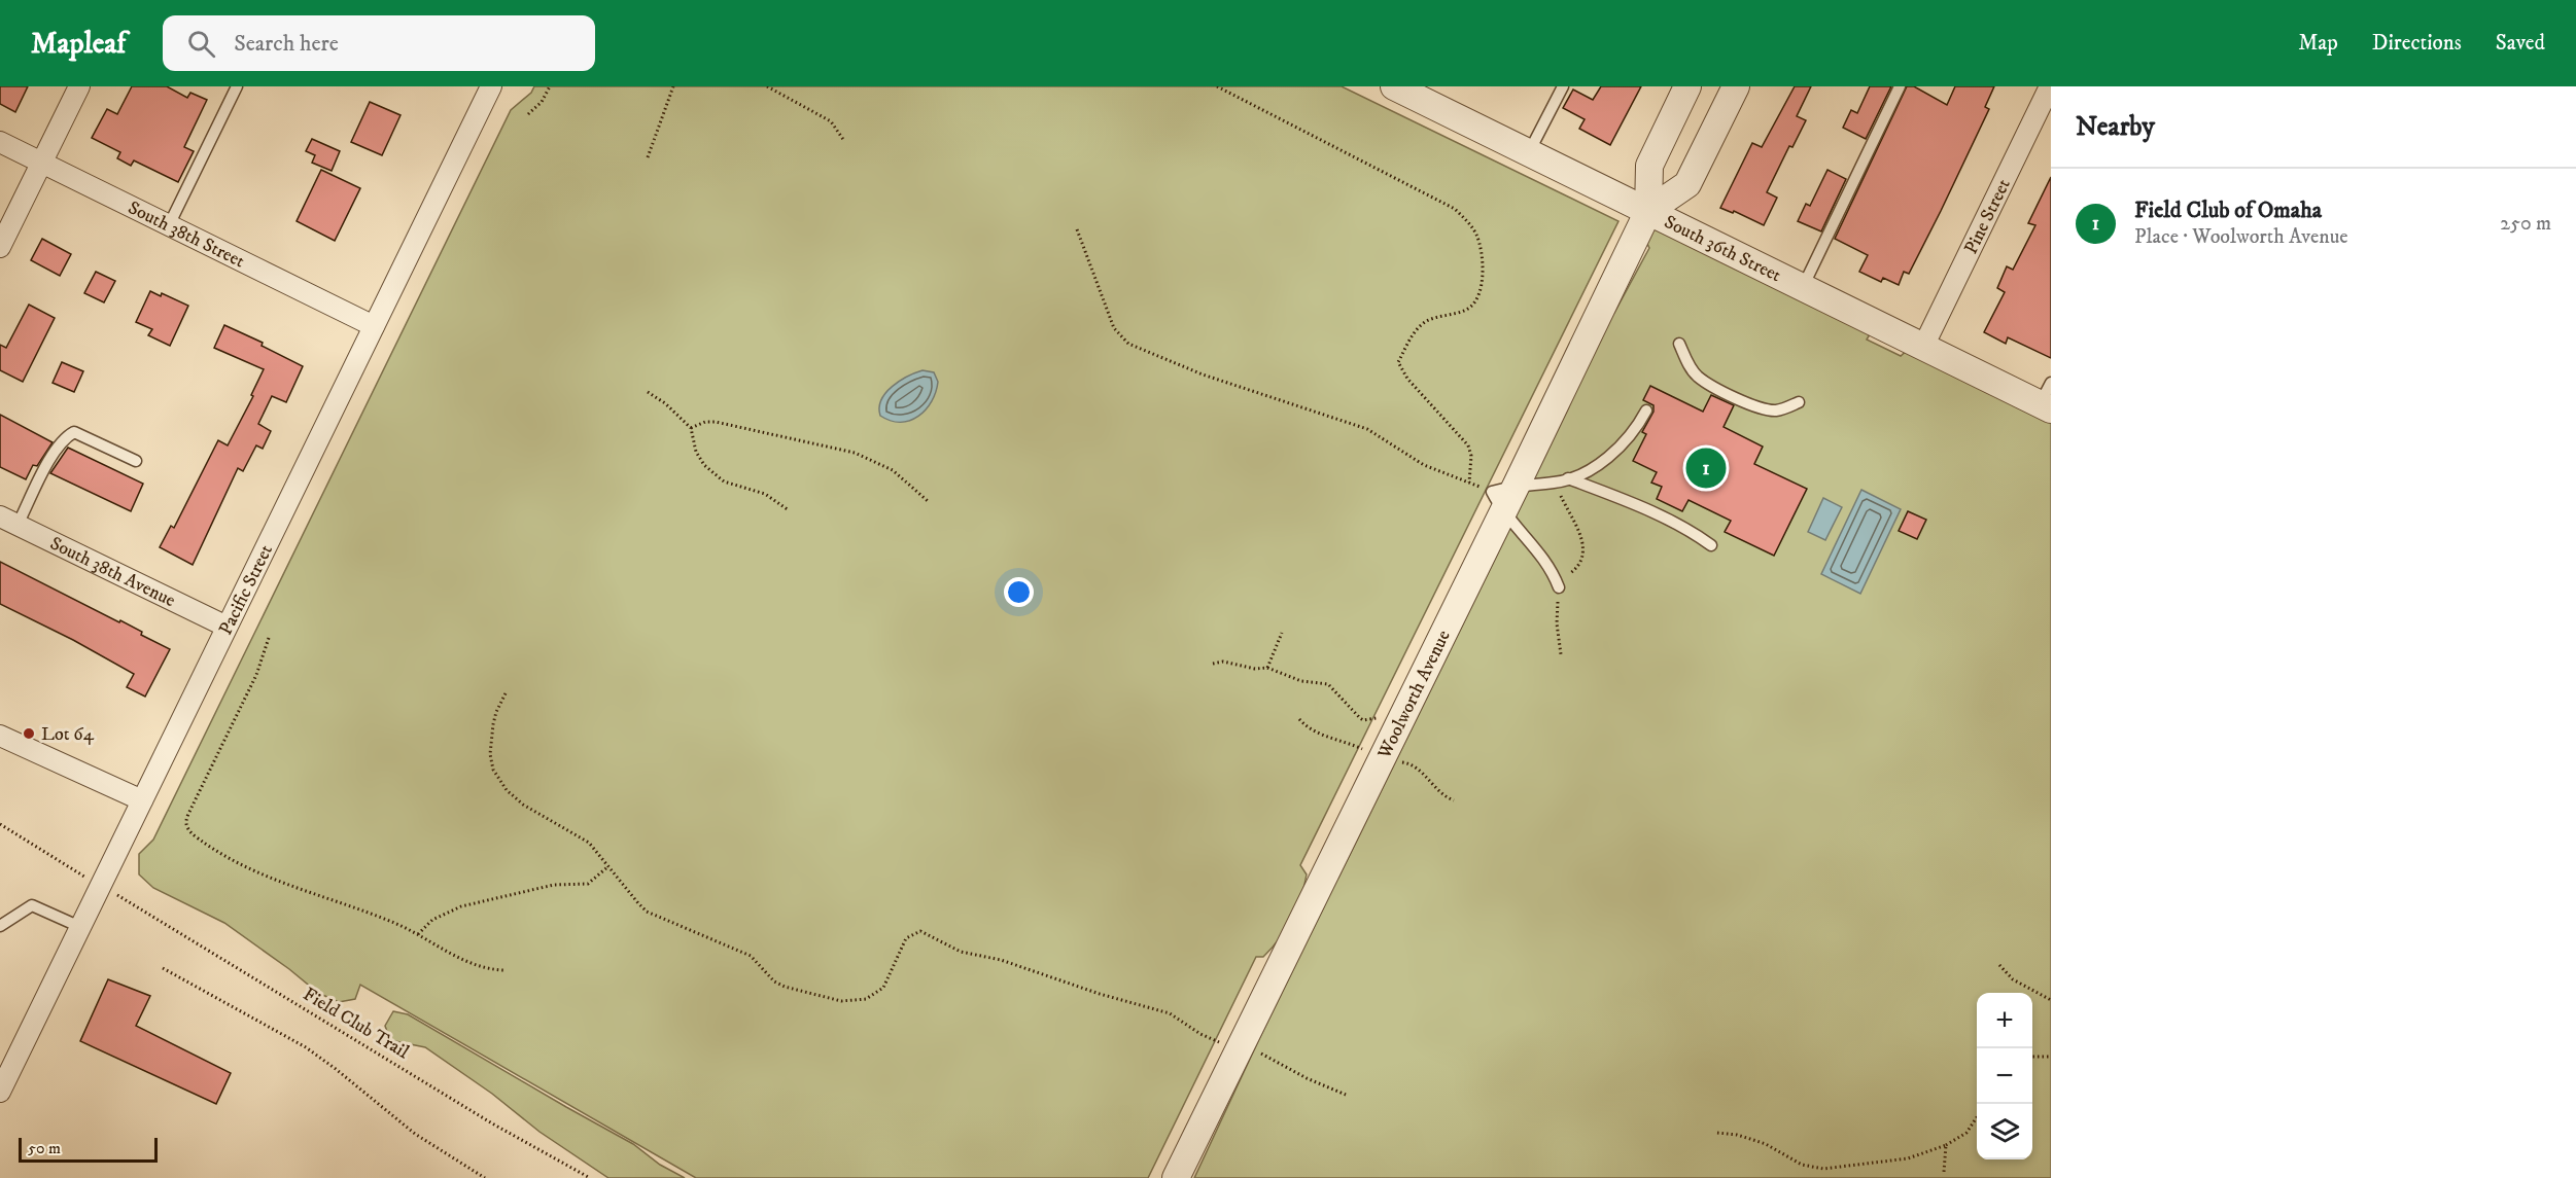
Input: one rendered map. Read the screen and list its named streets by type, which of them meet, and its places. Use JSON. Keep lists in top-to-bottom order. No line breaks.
{"streets":{"street":["Pine Street","South 38th Street","South 36th Street","South 38th Avenue","Pacific Street","Woolworth Avenue"],"path":["Field Club Trail"]},"crossings":[["Pine Street","South 36th Street"],["South 38th Street","Pacific Street"],["South 36th Street","Woolworth Avenue"],["South 38th Avenue","Pacific Street"]],"places":["Lot 64"],"scale_bar":"50 m","page":{"header":"Mapleaf","search":"Search here","nav":["Map","Directions","Saved"],"heading":"Nearby","list":[{"mark":"1","name":"Field Club of Omaha","note":"Place · Woolworth Avenue","value":"250 m"}],"pins":"1","map_buttons":["+","−"],"scale":"50 m"}}
